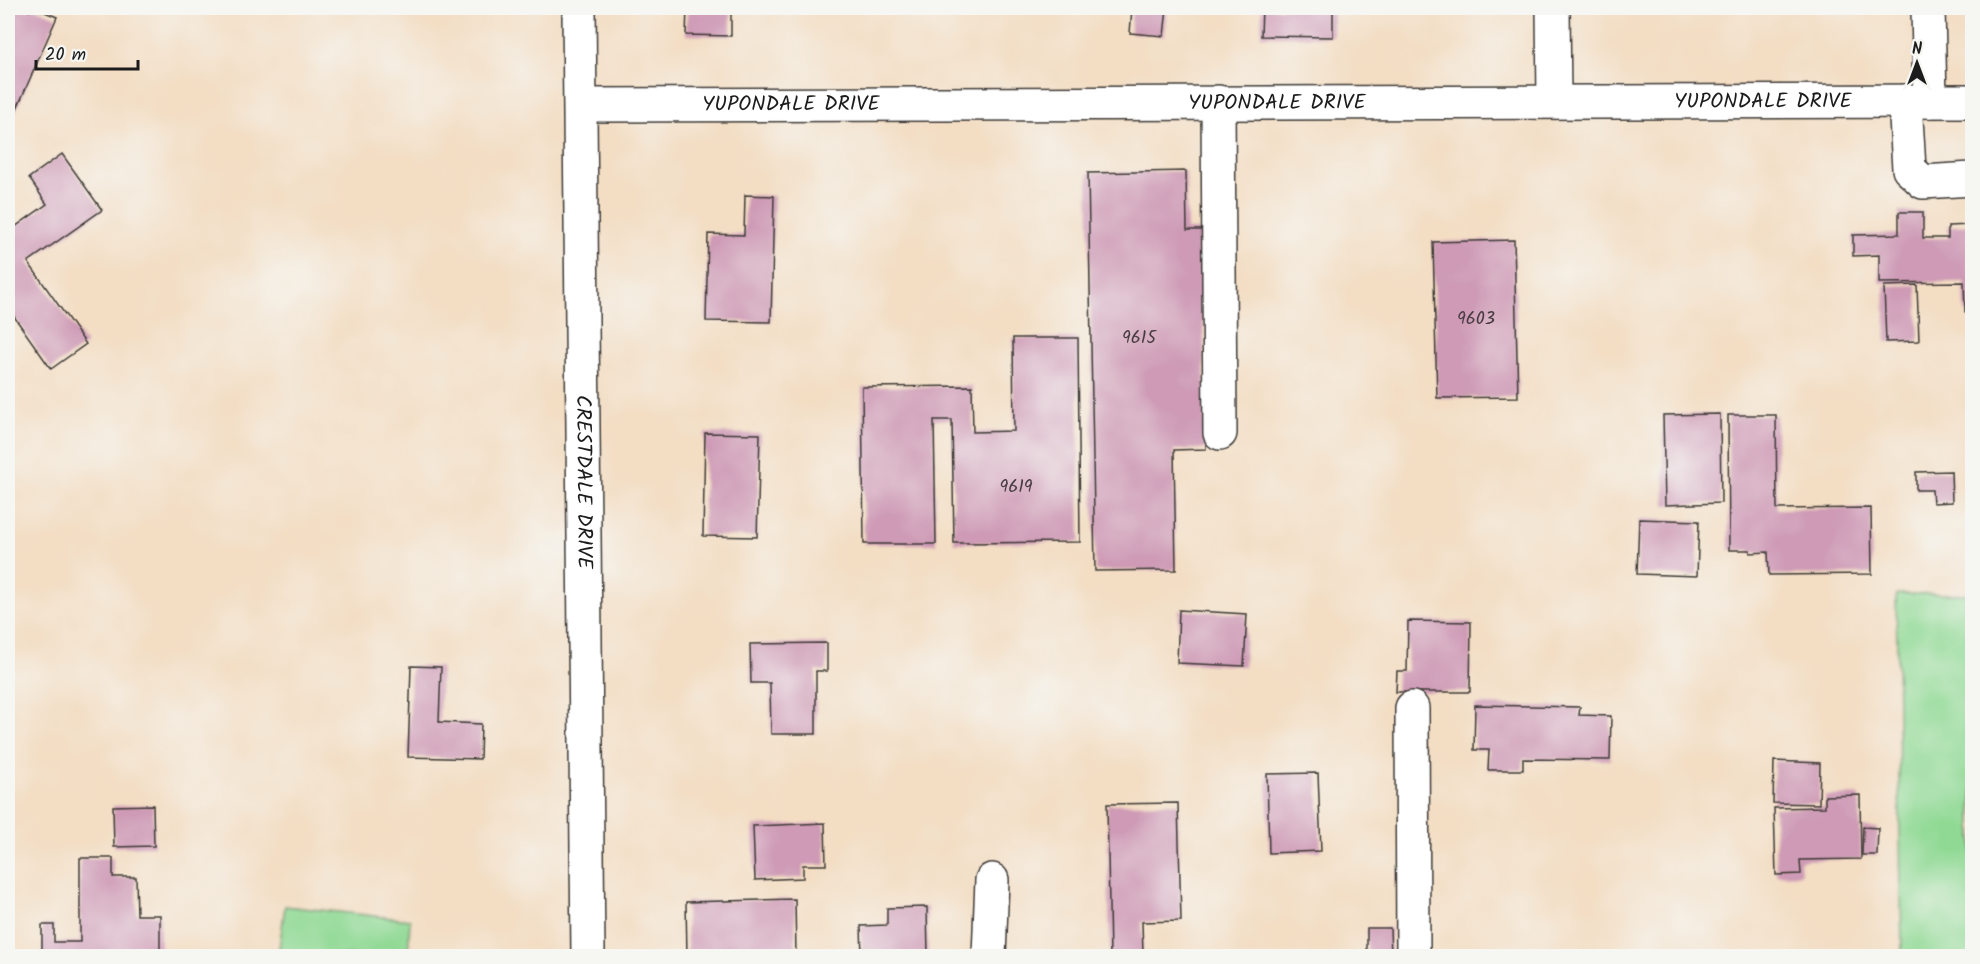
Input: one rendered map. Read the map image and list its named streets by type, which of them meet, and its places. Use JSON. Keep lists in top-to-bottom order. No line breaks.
{"streets":{"street":["YUPONDALE DRIVE","CRESTDALE DRIVE"]},"crossings":[["YUPONDALE DRIVE","CRESTDALE DRIVE"]],"house_numbers":["9603","9615","9619"],"scale_bar":"20 m","north":"top"}
